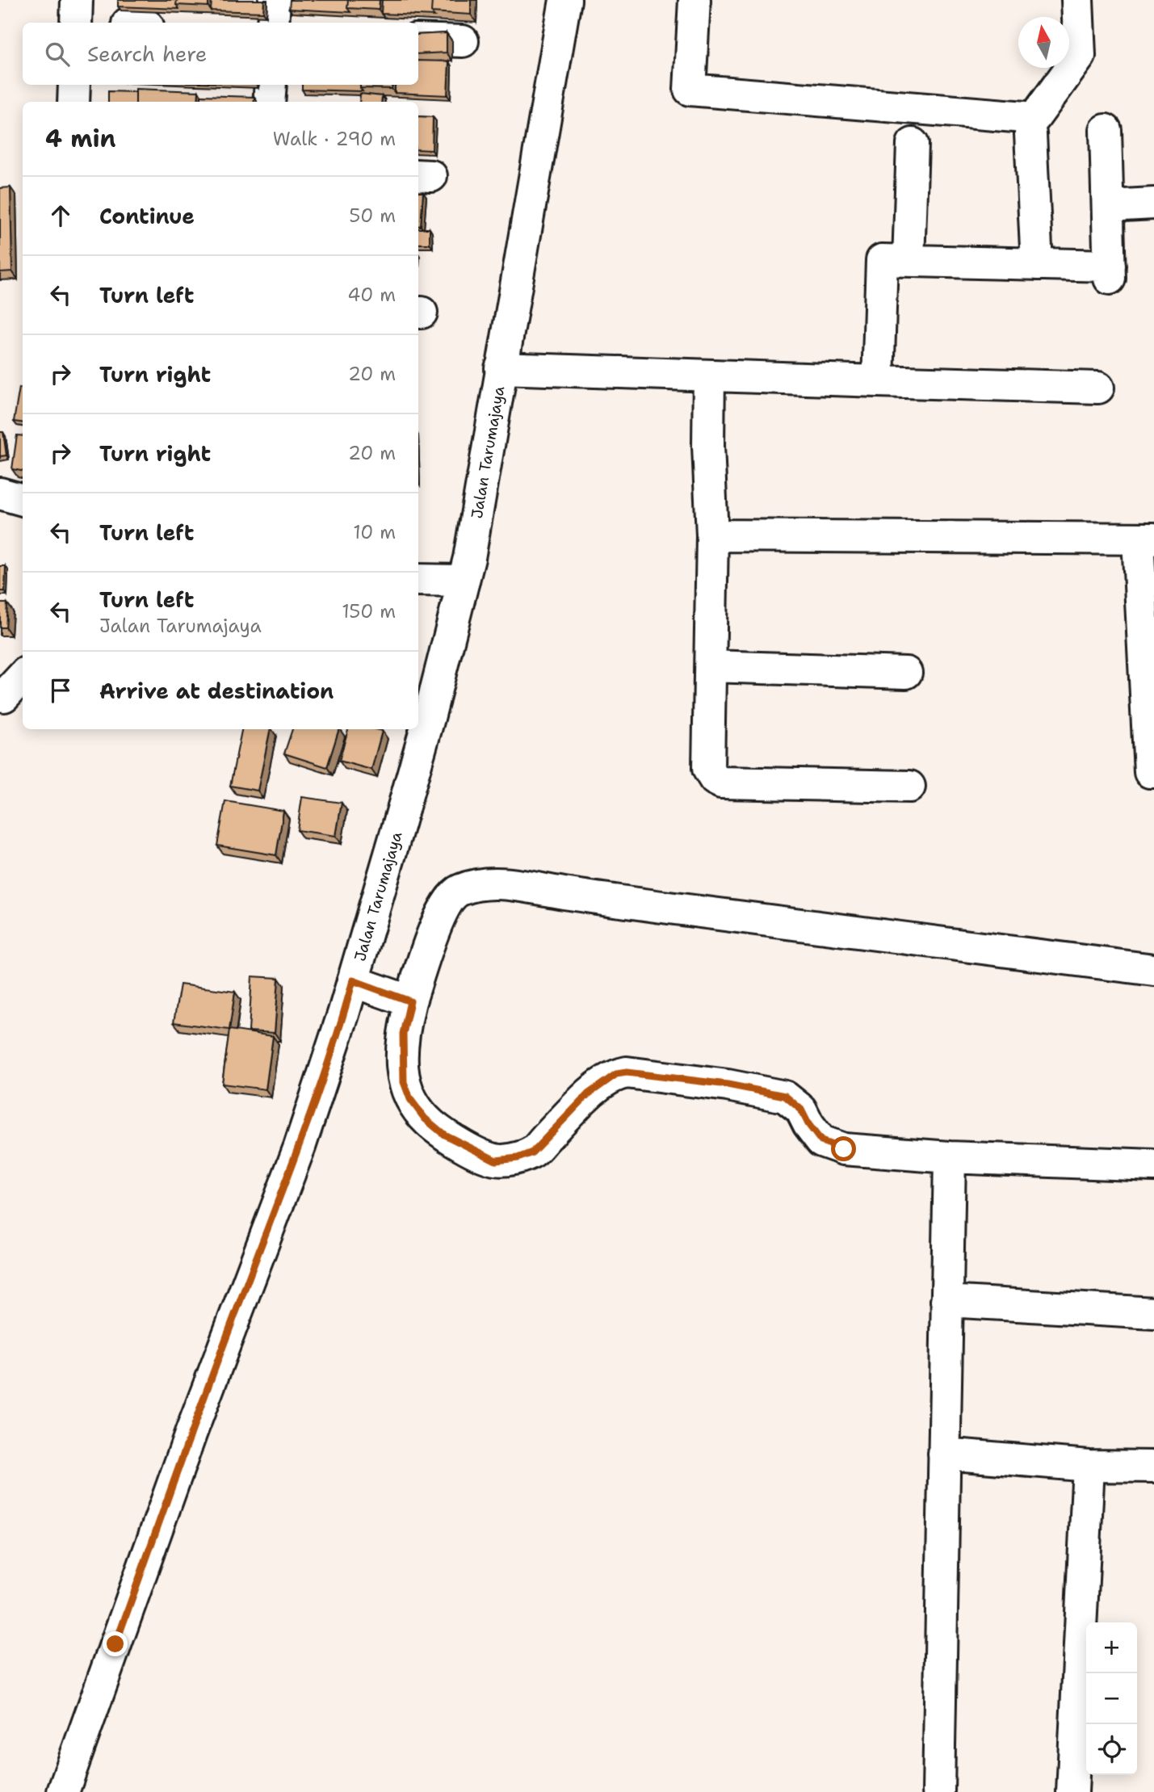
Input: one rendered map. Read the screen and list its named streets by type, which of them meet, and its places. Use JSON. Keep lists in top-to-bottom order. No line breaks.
{"streets":{"street":["Jalan Tarumajaya"]},"north":"top","page":{"search":"Search here","heading":["4 min","Walk · 290 m"],"list":[["Continue","50 m"],["Turn left","40 m"],["Turn right","20 m"],["Turn right","20 m"],["Turn left","10 m"],["Turn left","Jalan Tarumajaya","150 m"],"Arrive at destination"],"map_buttons":["+","−"]}}
